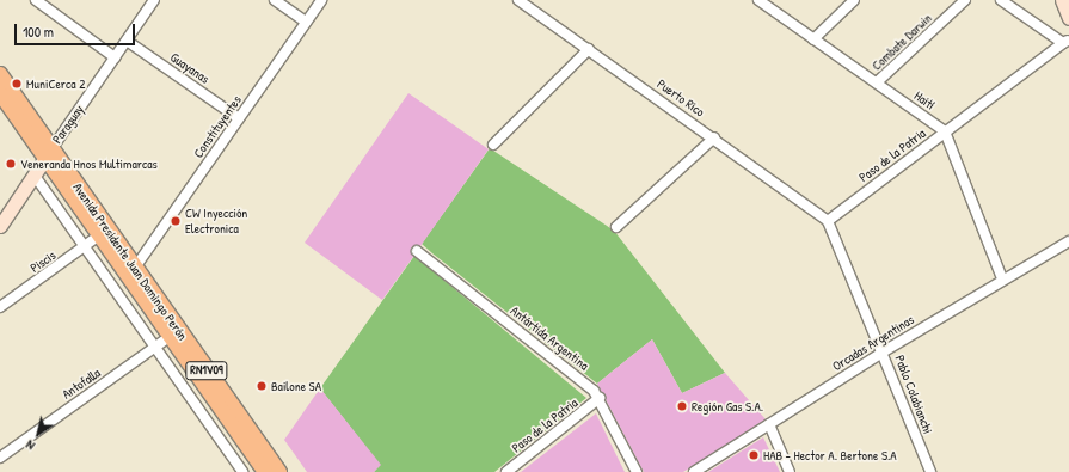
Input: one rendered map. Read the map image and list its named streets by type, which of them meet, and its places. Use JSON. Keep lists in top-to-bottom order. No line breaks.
{"streets":{"main road":["Paraguay","Avenida Presidente Juan Domingo Perón","RN1V09"],"street":["Combate Darwin","Guayanas","Puerto Rico","Haití","Constituyentes","Paso de la Patria","Piscis","Antártida Argentina","Orcadas Argentinas","Antofalla","Pablo Colabianchi"]},"crossings":[["Combate Darwin","Haití"],["Guayanas","Paraguay"],["Guayanas","Constituyentes"],["Puerto Rico","Paso de la Patria"],["Puerto Rico","Pablo Colabianchi"],["Haití","Paso de la Patria"],["Paraguay","Avenida Presidente Juan Domingo Perón"],["Constituyentes","Avenida Presidente Juan Domingo Perón"],["Paso de la Patria","Antártida Argentina"],["Paso de la Patria","Pablo Colabianchi"],["Piscis","Avenida Presidente Juan Domingo Perón"],["Avenida Presidente Juan Domingo Perón","Antofalla"],["Orcadas Argentinas","Pablo Colabianchi"]],"places":["MuniCerca 2","Veneranda Hnos Multimarcas","CW Inyección Electronica","Bailone SA","Región Gas S.A.","HAB - Hector A. Bertone S.A"],"scale_bar":"100 m","north":"bottom left"}
